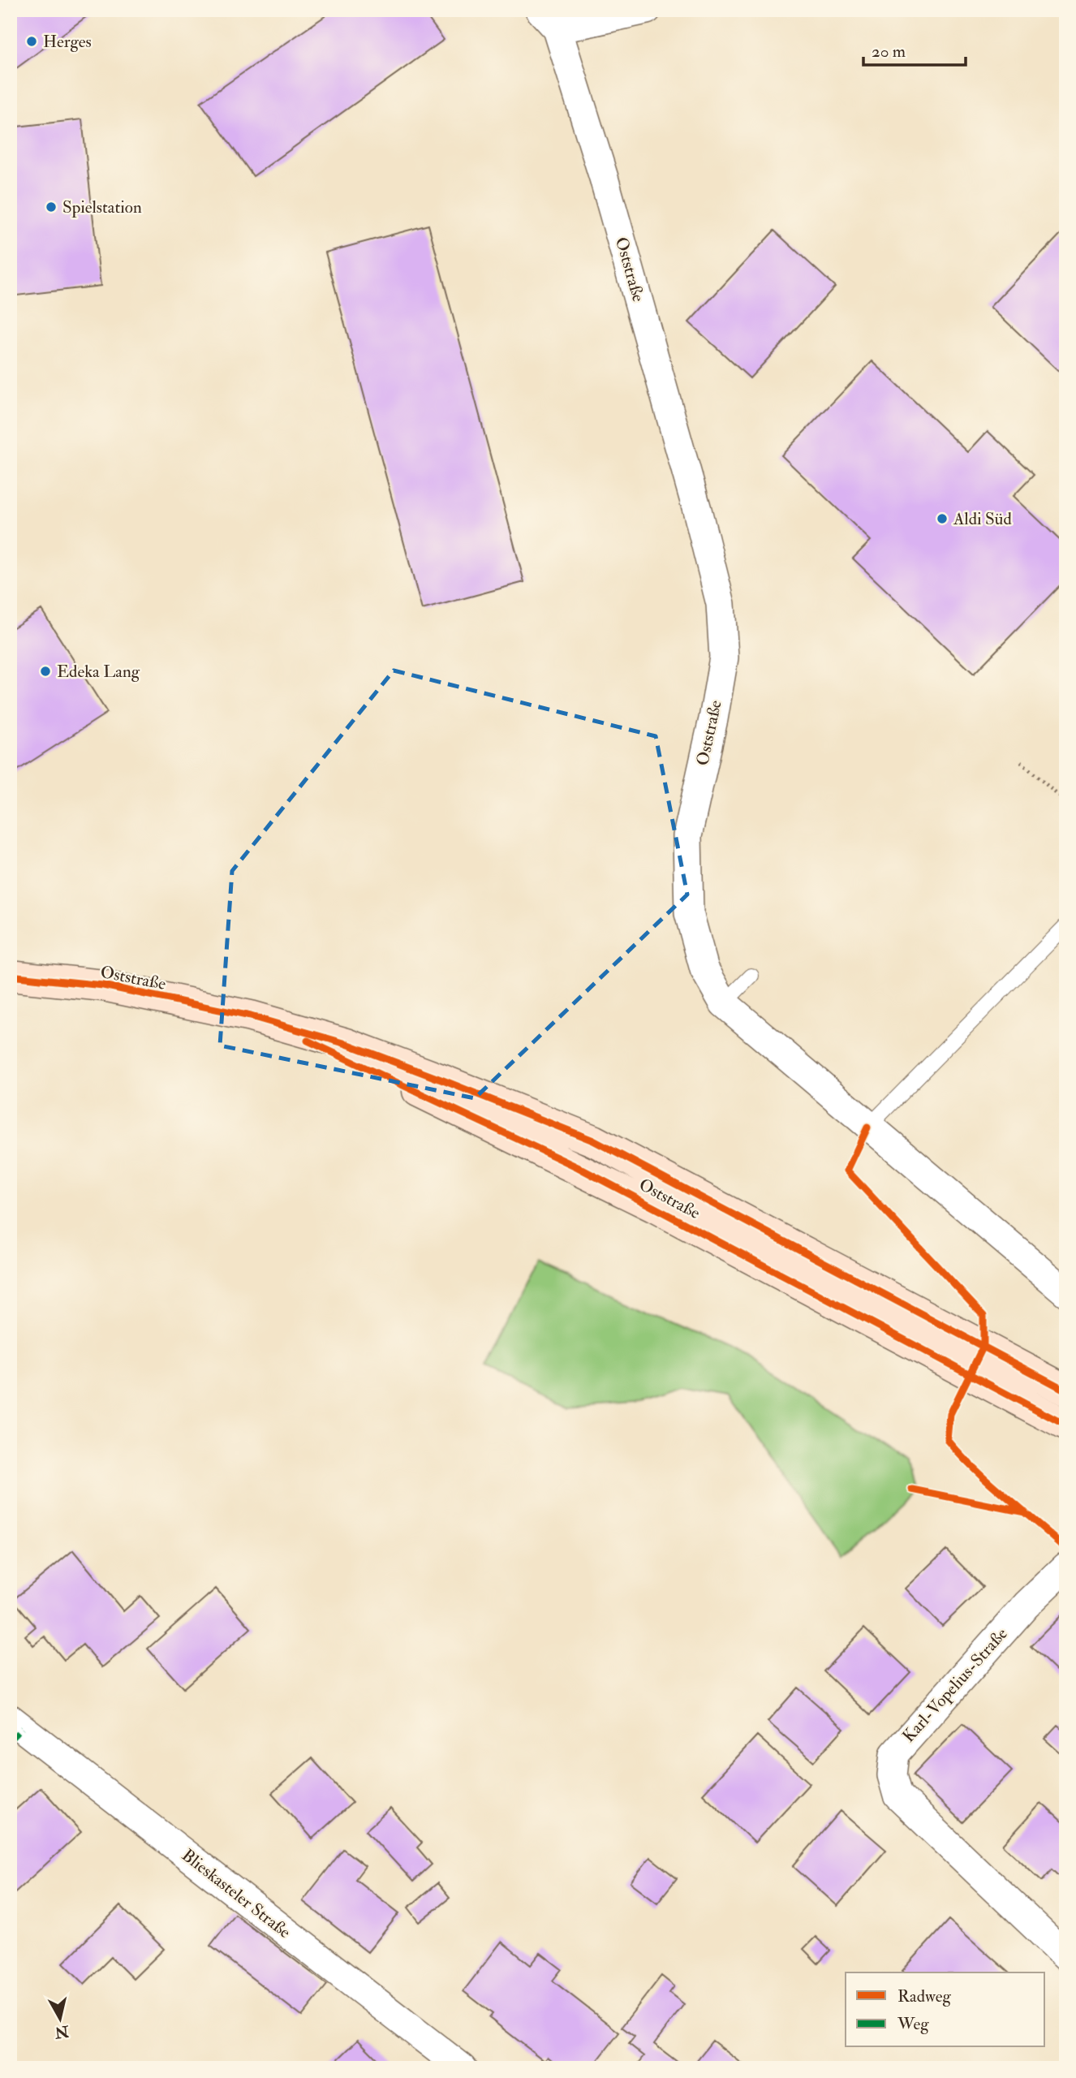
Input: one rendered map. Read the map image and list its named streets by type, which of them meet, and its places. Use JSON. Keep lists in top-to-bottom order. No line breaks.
{"streets":{"main road":["Oststraße"],"street":["Karl-Vopelius-Straße","Blieskasteler Straße"]},"places":["Herges","Spielstation","Aldi Süd","Edeka Lang"],"legend":["Radweg","Weg"],"scale_bar":"20 m","north":"bottom"}
